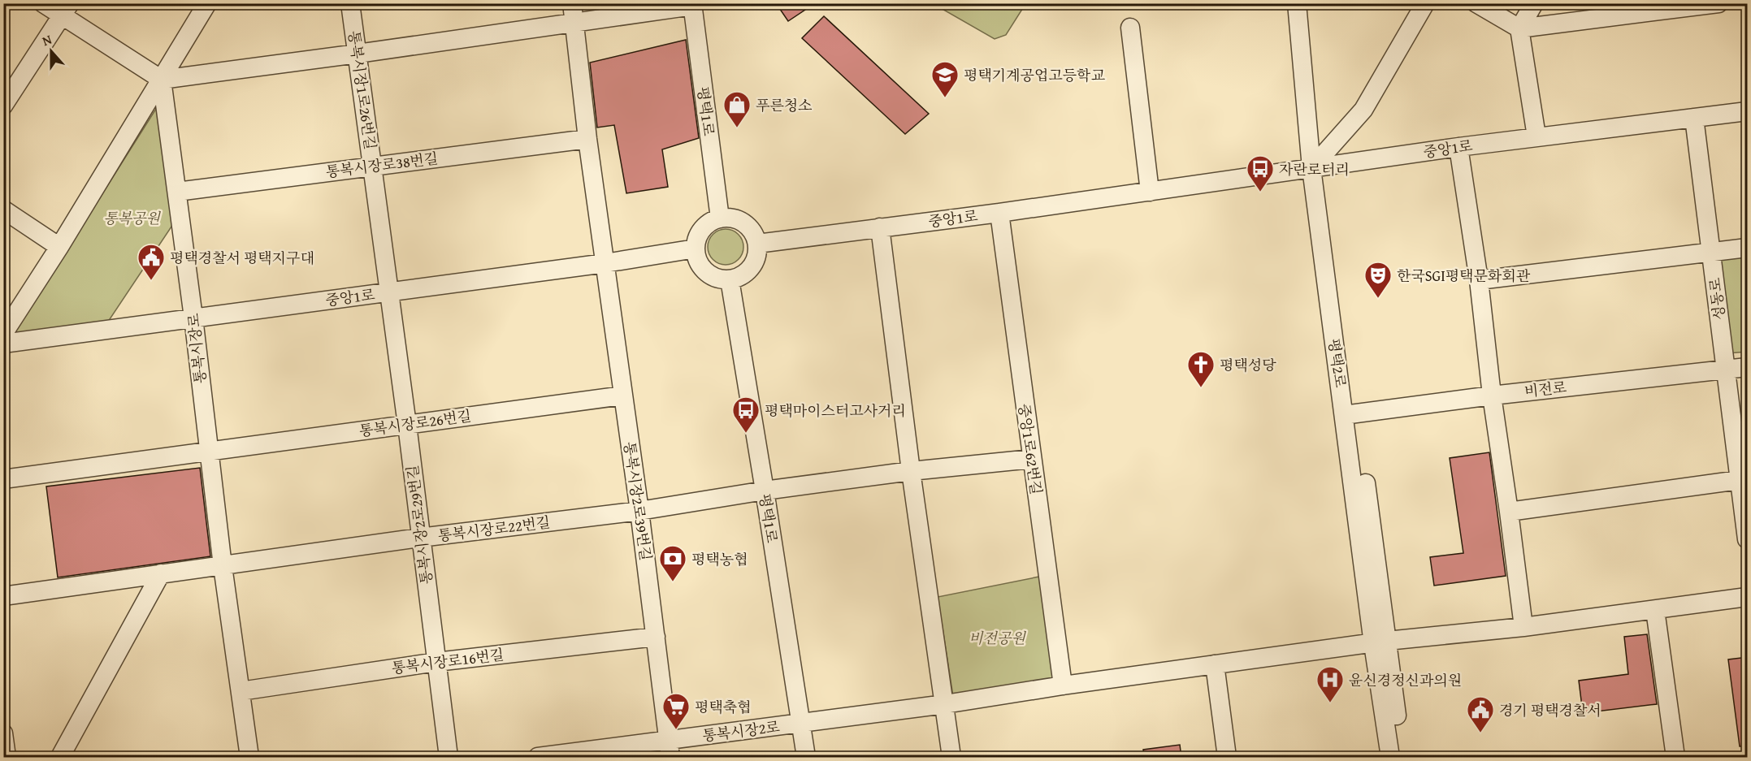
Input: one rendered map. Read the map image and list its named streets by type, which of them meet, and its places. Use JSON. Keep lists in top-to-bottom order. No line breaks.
{"streets":{"street":["통복시장1로26번길","평택1로","중앙1로","통복시장로38번길","성동로","통복시장로","평택2로","비전로","통복시장로26번길","중앙1로62번길","통복시장2로39번길","통복시장2로29번길","통복시장로22번길","통복시장로16번길","통복시장2로"]},"crossings":[["통복시장1로26번길","중앙1로"],["통복시장1로26번길","통복시장로38번길"],["통복시장1로26번길","통복시장2로29번길"],["평택1로","중앙1로"],["평택1로","통복시장로22번길"],["평택1로","통복시장2로"],["중앙1로","성동로"],["중앙1로","통복시장로"],["중앙1로","평택2로"],["중앙1로","중앙1로62번길"],["중앙1로","통복시장2로39번길"],["중앙1로","통복시장2로29번길"],["통복시장로38번길","통복시장로"],["통복시장로38번길","통복시장2로39번길"],["성동로","비전로"],["통복시장로","통복시장로26번길"],["통복시장로","통복시장로22번길"],["통복시장로","통복시장로16번길"],["평택2로","비전로"],["평택2로","통복시장2로"],["통복시장로26번길","통복시장2로39번길"],["통복시장로26번길","통복시장2로29번길"],["중앙1로62번길","통복시장로22번길"],["중앙1로62번길","통복시장2로"],["통복시장2로39번길","통복시장로22번길"],["통복시장2로39번길","통복시장로16번길"],["통복시장2로39번길","통복시장2로"],["통복시장2로29번길","통복시장로22번길"],["통복시장2로29번길","통복시장로16번길"]],"parks":["통복공원","비전공원"],"places":{"school or university":["평택기계공업고등학교"],"shop":["푸른청소"],"bus stop":["자란로터리","평택마이스터고사거리"],"public building":["평택경찰서 평택지구대","경기 평택경찰서"],"theatre":["한국SGI평택문화회관"],"church":["평택성당"],"bank":["평택농협"],"hospital":["윤신경정신과의원"],"supermarket":["평택축협"]},"north":"top"}
